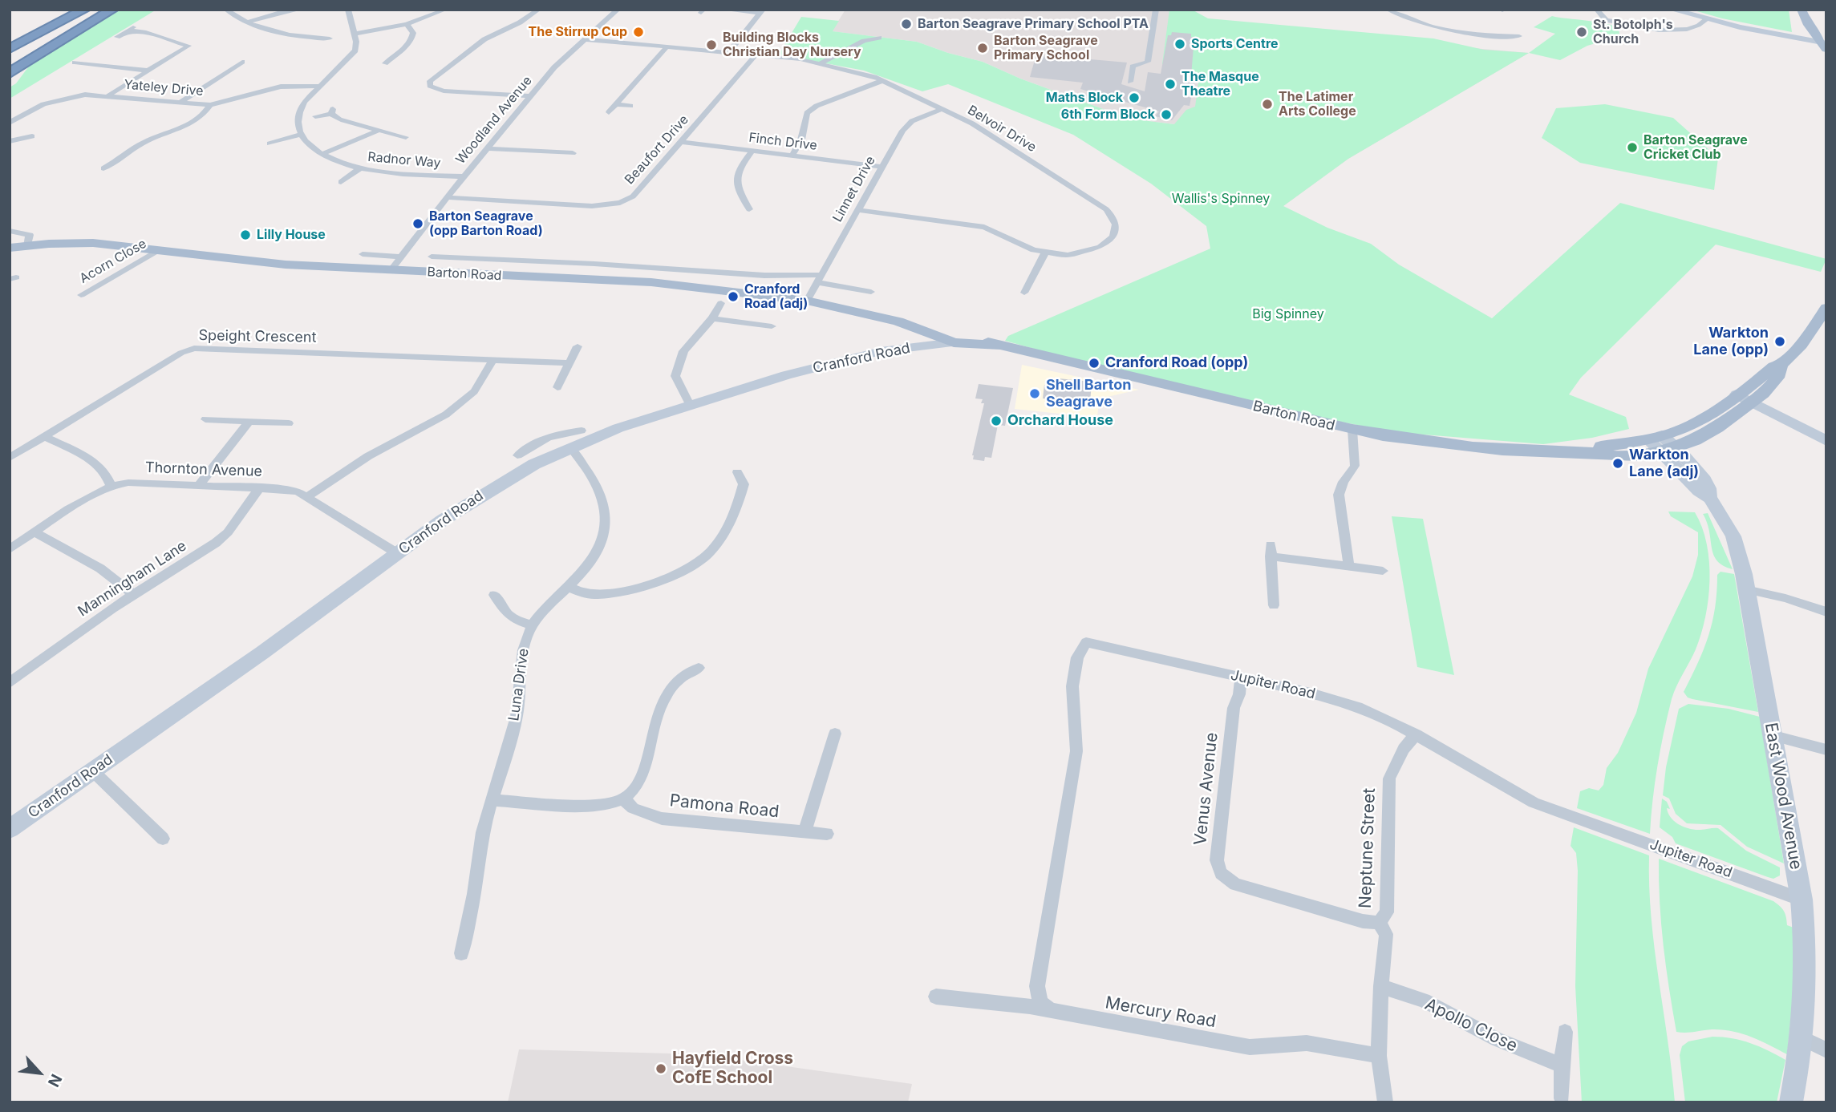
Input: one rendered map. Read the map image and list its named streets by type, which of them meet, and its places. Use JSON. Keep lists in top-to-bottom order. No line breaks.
{"streets":{"main road":["Barton Road"],"street":["Yateley Drive","Woodland Avenue","Belvoir Drive","Finch Drive","Beaufort Drive","Radnor Way","Linnet Drive","Acorn Close","Speight Crescent","Cranford Road","Thornton Avenue","Manningham Lane","Luna Drive","Jupiter Road","Venus Avenue","East Wood Avenue","Pamona Road","Neptune Street","Mercury Road","Apollo Close"]},"crossings":[["Woodland Avenue","Belvoir Drive"],["Woodland Avenue","Beaufort Drive"],["Woodland Avenue","Radnor Way"],["Woodland Avenue","Barton Road"],["Belvoir Drive","Beaufort Drive"],["Belvoir Drive","Linnet Drive"],["Finch Drive","Beaufort Drive"],["Finch Drive","Linnet Drive"],["Linnet Drive","Barton Road"],["Acorn Close","Barton Road"],["Barton Road","Cranford Road"],["Barton Road","East Wood Avenue"],["Cranford Road","Thornton Avenue"],["Cranford Road","Luna Drive"],["Thornton Avenue","Manningham Lane"],["Jupiter Road","Venus Avenue"],["Jupiter Road","East Wood Avenue"],["Jupiter Road","Neptune Street"],["Jupiter Road","Mercury Road"],["Venus Avenue","Neptune Street"],["Neptune Street","Mercury Road"],["Neptune Street","Apollo Close"]],"parks":["Wallis's Spinney","Big Spinney"],"places":["Barton Seagrave Primary School PTA","The Stirrup Cup","St. Botolph's Church","Sports Centre","Building Blocks Christian Day Nursery","Barton Seagrave Primary School","The Masque Theatre","Maths Block","The Latimer Arts College","6th Form Block","Barton Seagrave Cricket Club","Barton Seagrave (opp Barton Road)","Lilly House","Cranford Road (adj)","Warkton Lane (opp)","Cranford Road (opp)","Shell Barton Seagrave","Orchard House","Warkton Lane (adj)","Hayfield Cross CofE School"],"north":"bottom right"}
